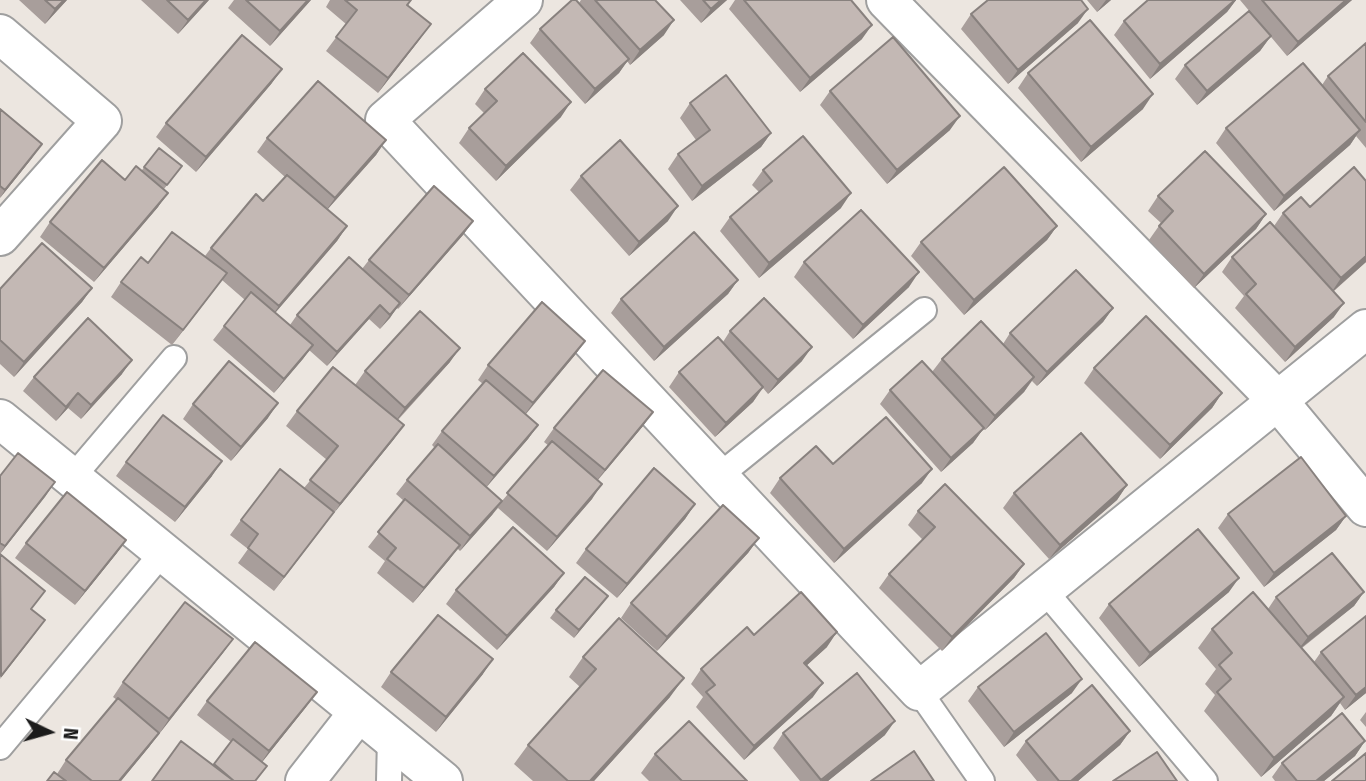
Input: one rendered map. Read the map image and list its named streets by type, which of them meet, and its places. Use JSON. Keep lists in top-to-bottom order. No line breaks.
{"north":"right"}
